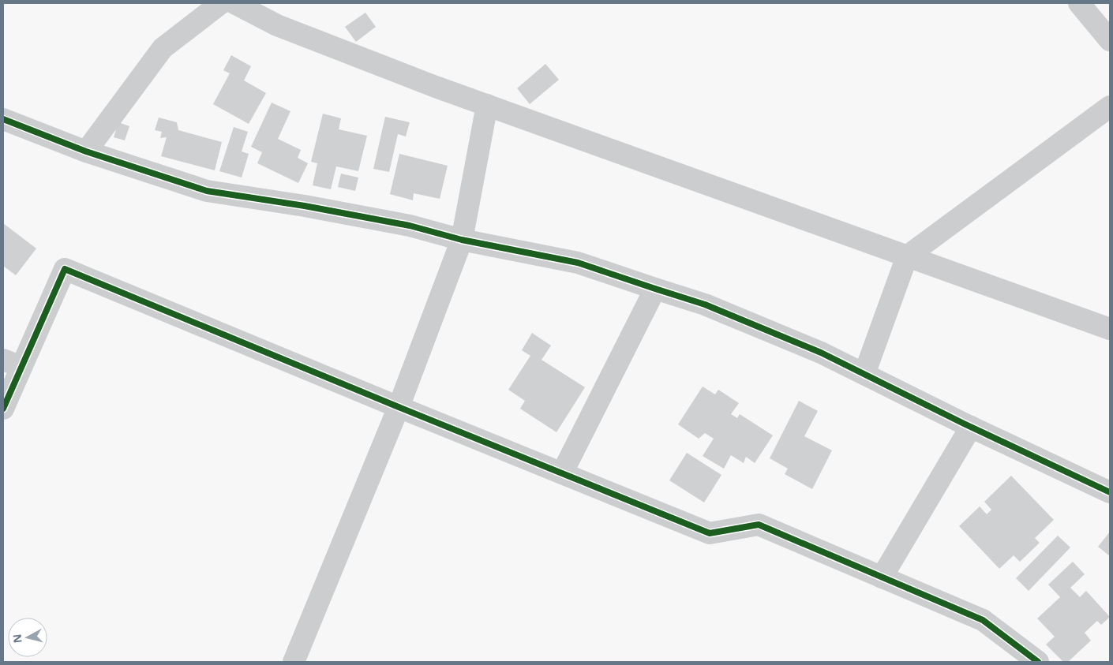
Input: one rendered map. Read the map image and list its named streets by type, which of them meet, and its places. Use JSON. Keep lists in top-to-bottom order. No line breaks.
{"north":"left"}
